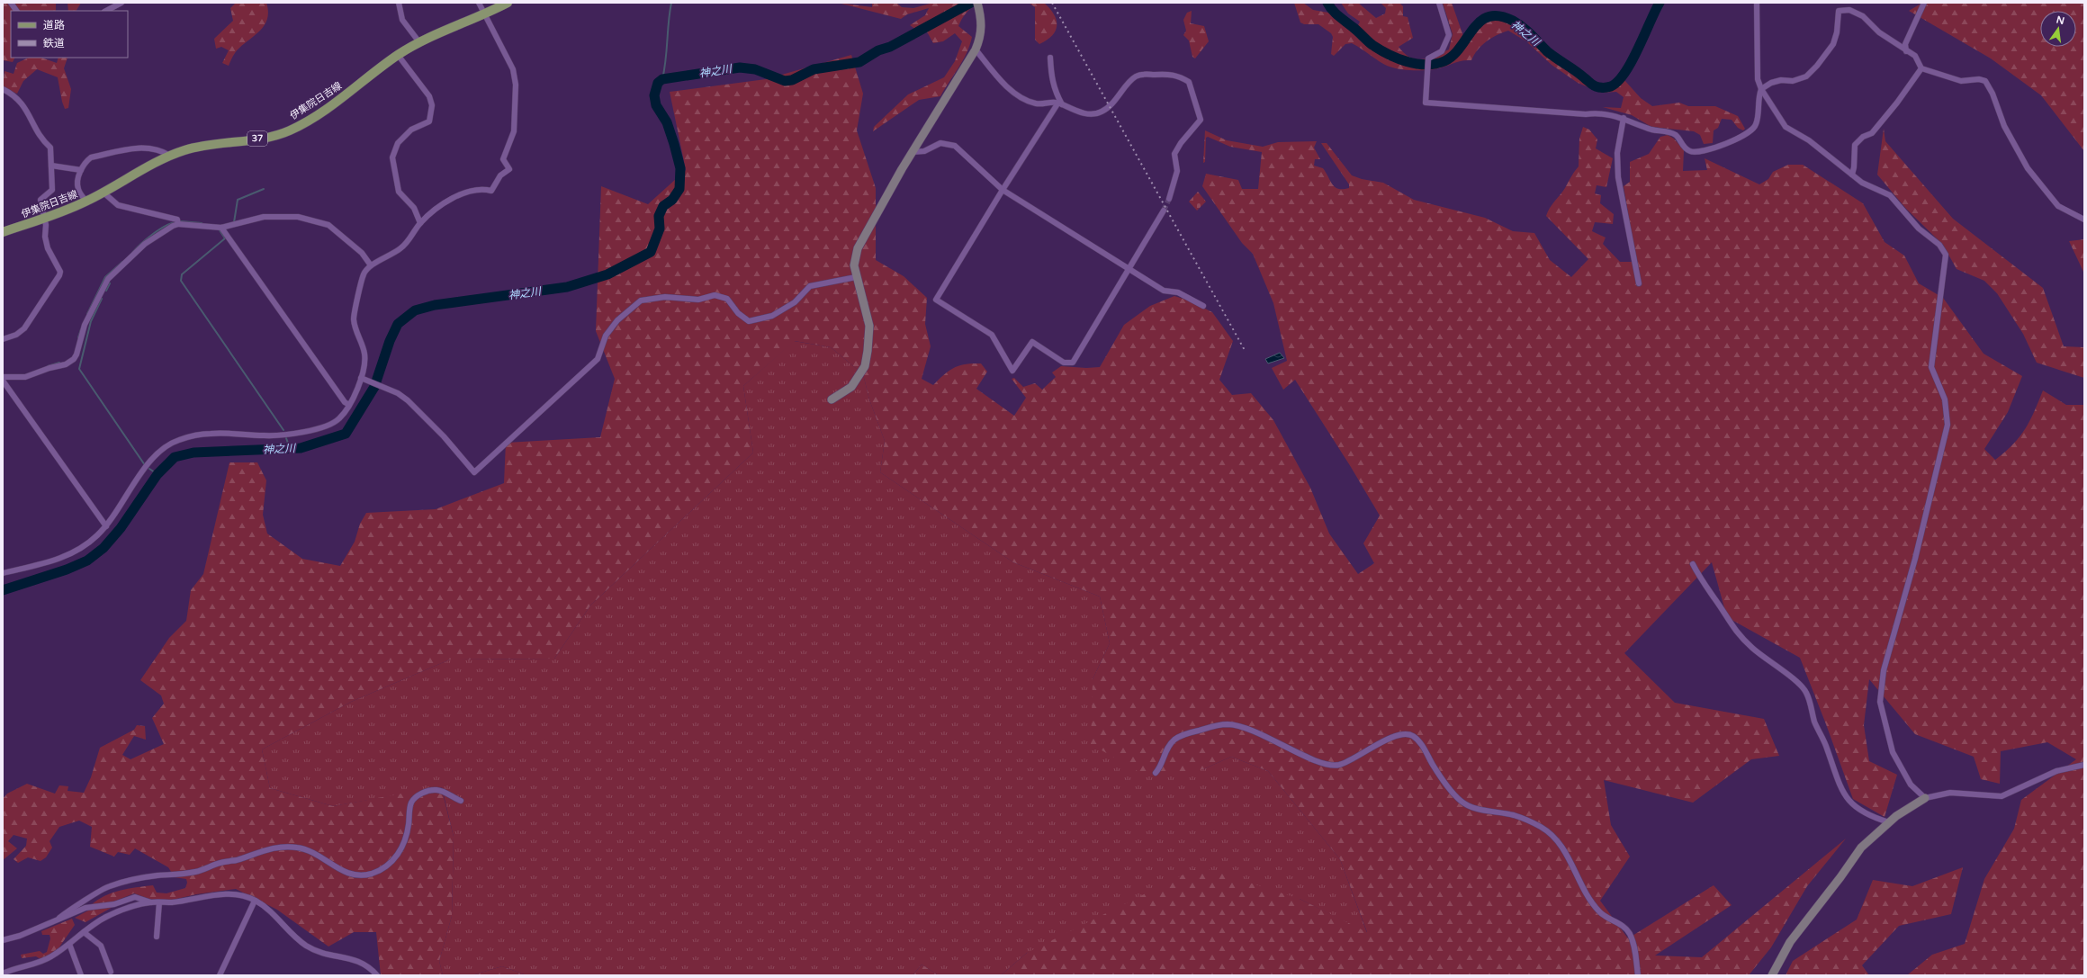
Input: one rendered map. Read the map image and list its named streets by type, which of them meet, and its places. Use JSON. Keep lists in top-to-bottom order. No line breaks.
{"streets":{"main road":["伊集院日吉線","37"]},"water":["神之川"],"legend":["道路","鉄道"],"north":"top"}
